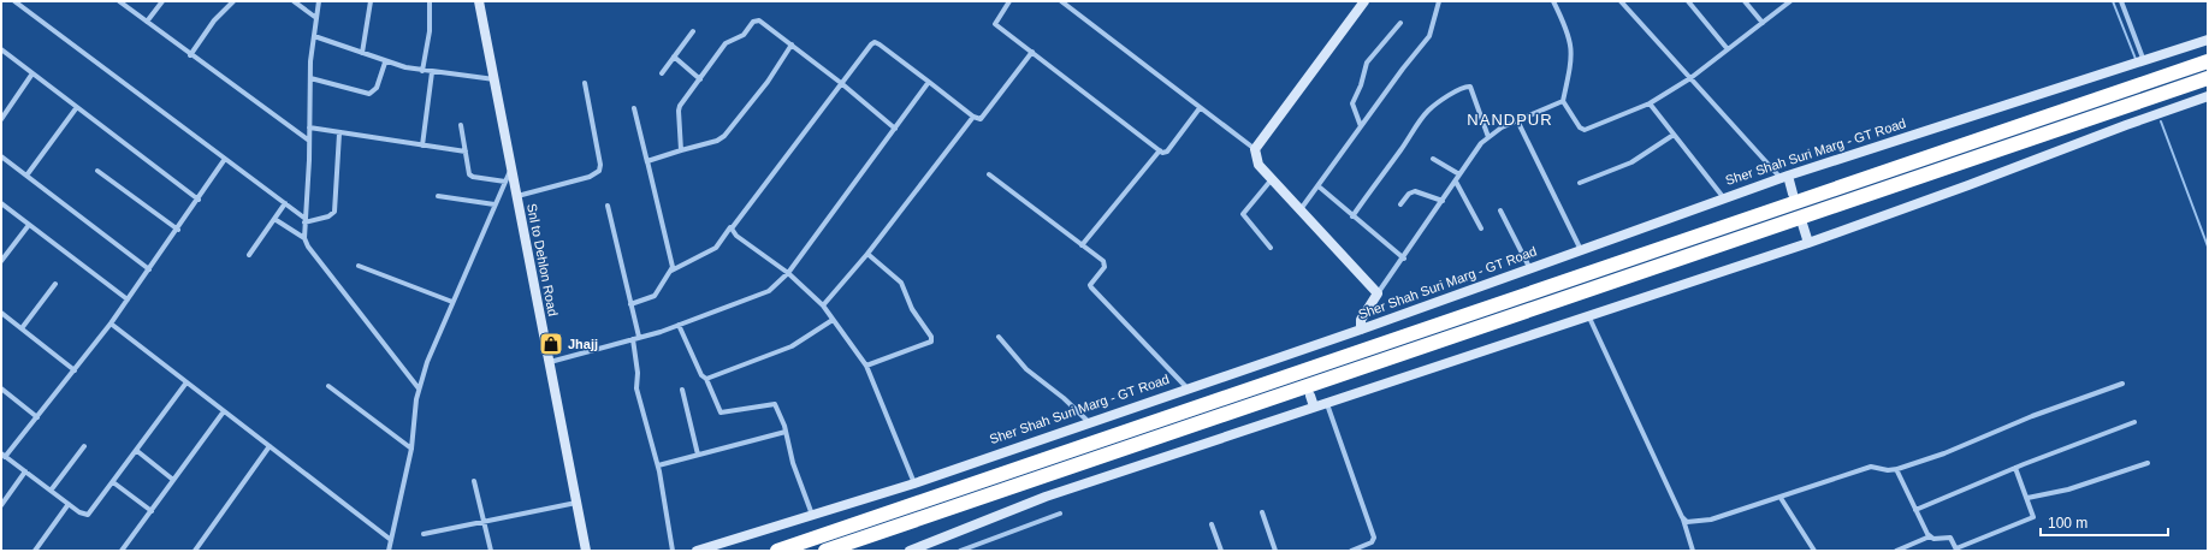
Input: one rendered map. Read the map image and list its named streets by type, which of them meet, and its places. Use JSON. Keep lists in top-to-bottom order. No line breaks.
{"streets":{"street":["Sher Shah Suri Marg - GT Road","Snl to Dehlon Road"]},"districts":["NANDPUR"],"places":{"shop":["Jhajj"]},"scale_bar":"100 m"}
